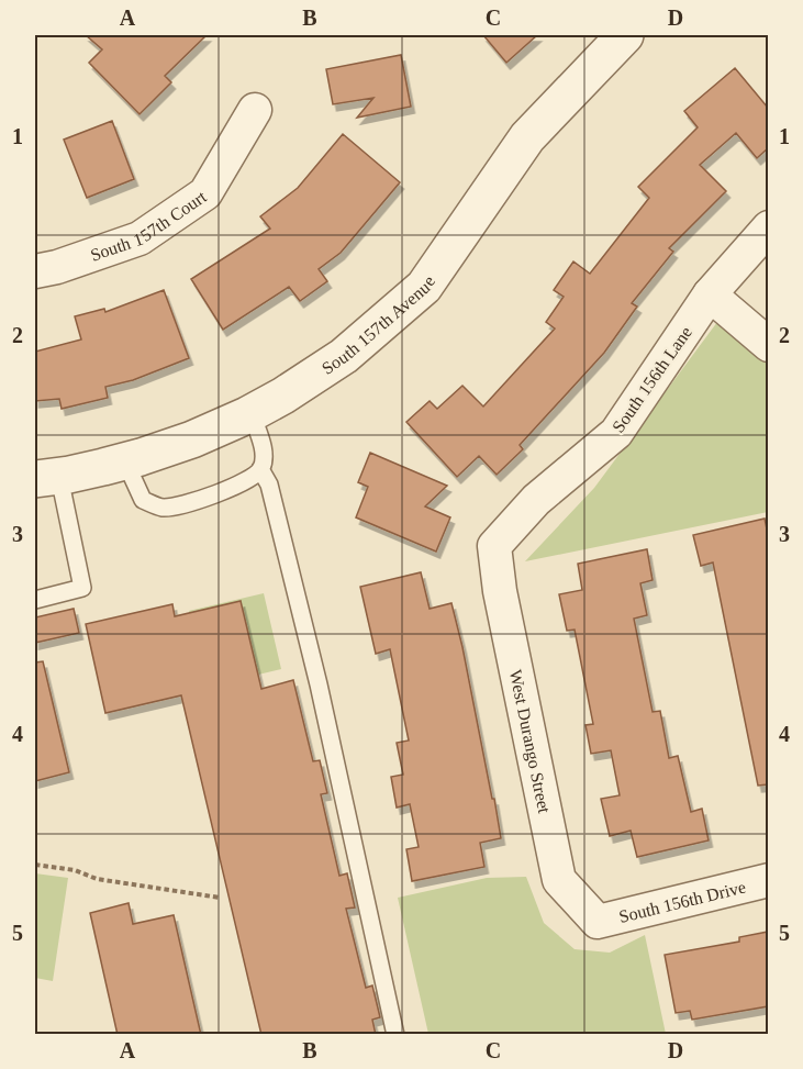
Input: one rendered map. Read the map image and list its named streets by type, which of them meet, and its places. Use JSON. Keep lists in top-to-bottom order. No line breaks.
{"streets":{"street":["South 157th Court","South 157th Avenue","South 156th Lane","West Durango Street","South 156th Drive"]},"crossings":[["South 156th Lane","West Durango Street"],["West Durango Street","South 156th Drive"]],"grid":{"columns":["A","B","C","D"],"rows":["1","2","3","4","5"]}}
